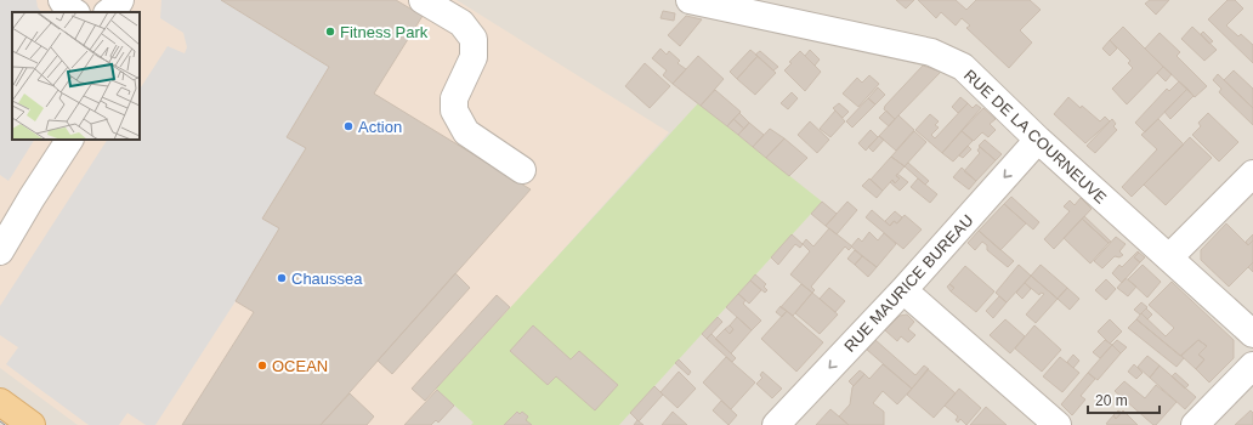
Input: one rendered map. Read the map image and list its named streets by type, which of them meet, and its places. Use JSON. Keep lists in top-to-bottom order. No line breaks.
{"streets":{"street":["RUE DE LA COURNEUVE","RUE MAURICE BUREAU"]},"crossings":[["RUE DE LA COURNEUVE","RUE MAURICE BUREAU"]],"one_way":["RUE MAURICE BUREAU"],"places":["Fitness Park","Action","Chaussea","OCEAN"],"scale_bar":"20 m"}
